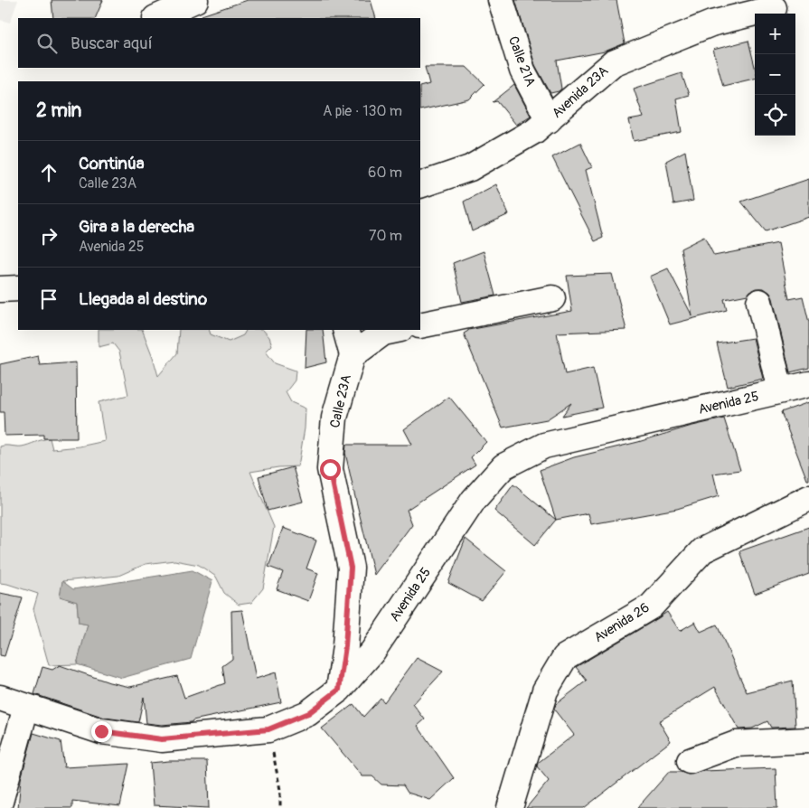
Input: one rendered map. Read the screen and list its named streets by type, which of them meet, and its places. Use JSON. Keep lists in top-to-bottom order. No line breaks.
{"streets":{"street":["Calle 21A","Avenida 23A","Calle 23A","Avenida 25","Avenida 26"]},"crossings":[["Calle 21A","Avenida 23A"],["Calle 23A","Avenida 25"]],"page":{"map_buttons":["+","−"],"search":"Buscar aquí","heading":["2 min","A pie · 130 m"],"list":[["Continúa","Calle 23A","60 m"],["Gira a la derecha","Avenida 25","70 m"],"Llegada al destino"]}}
